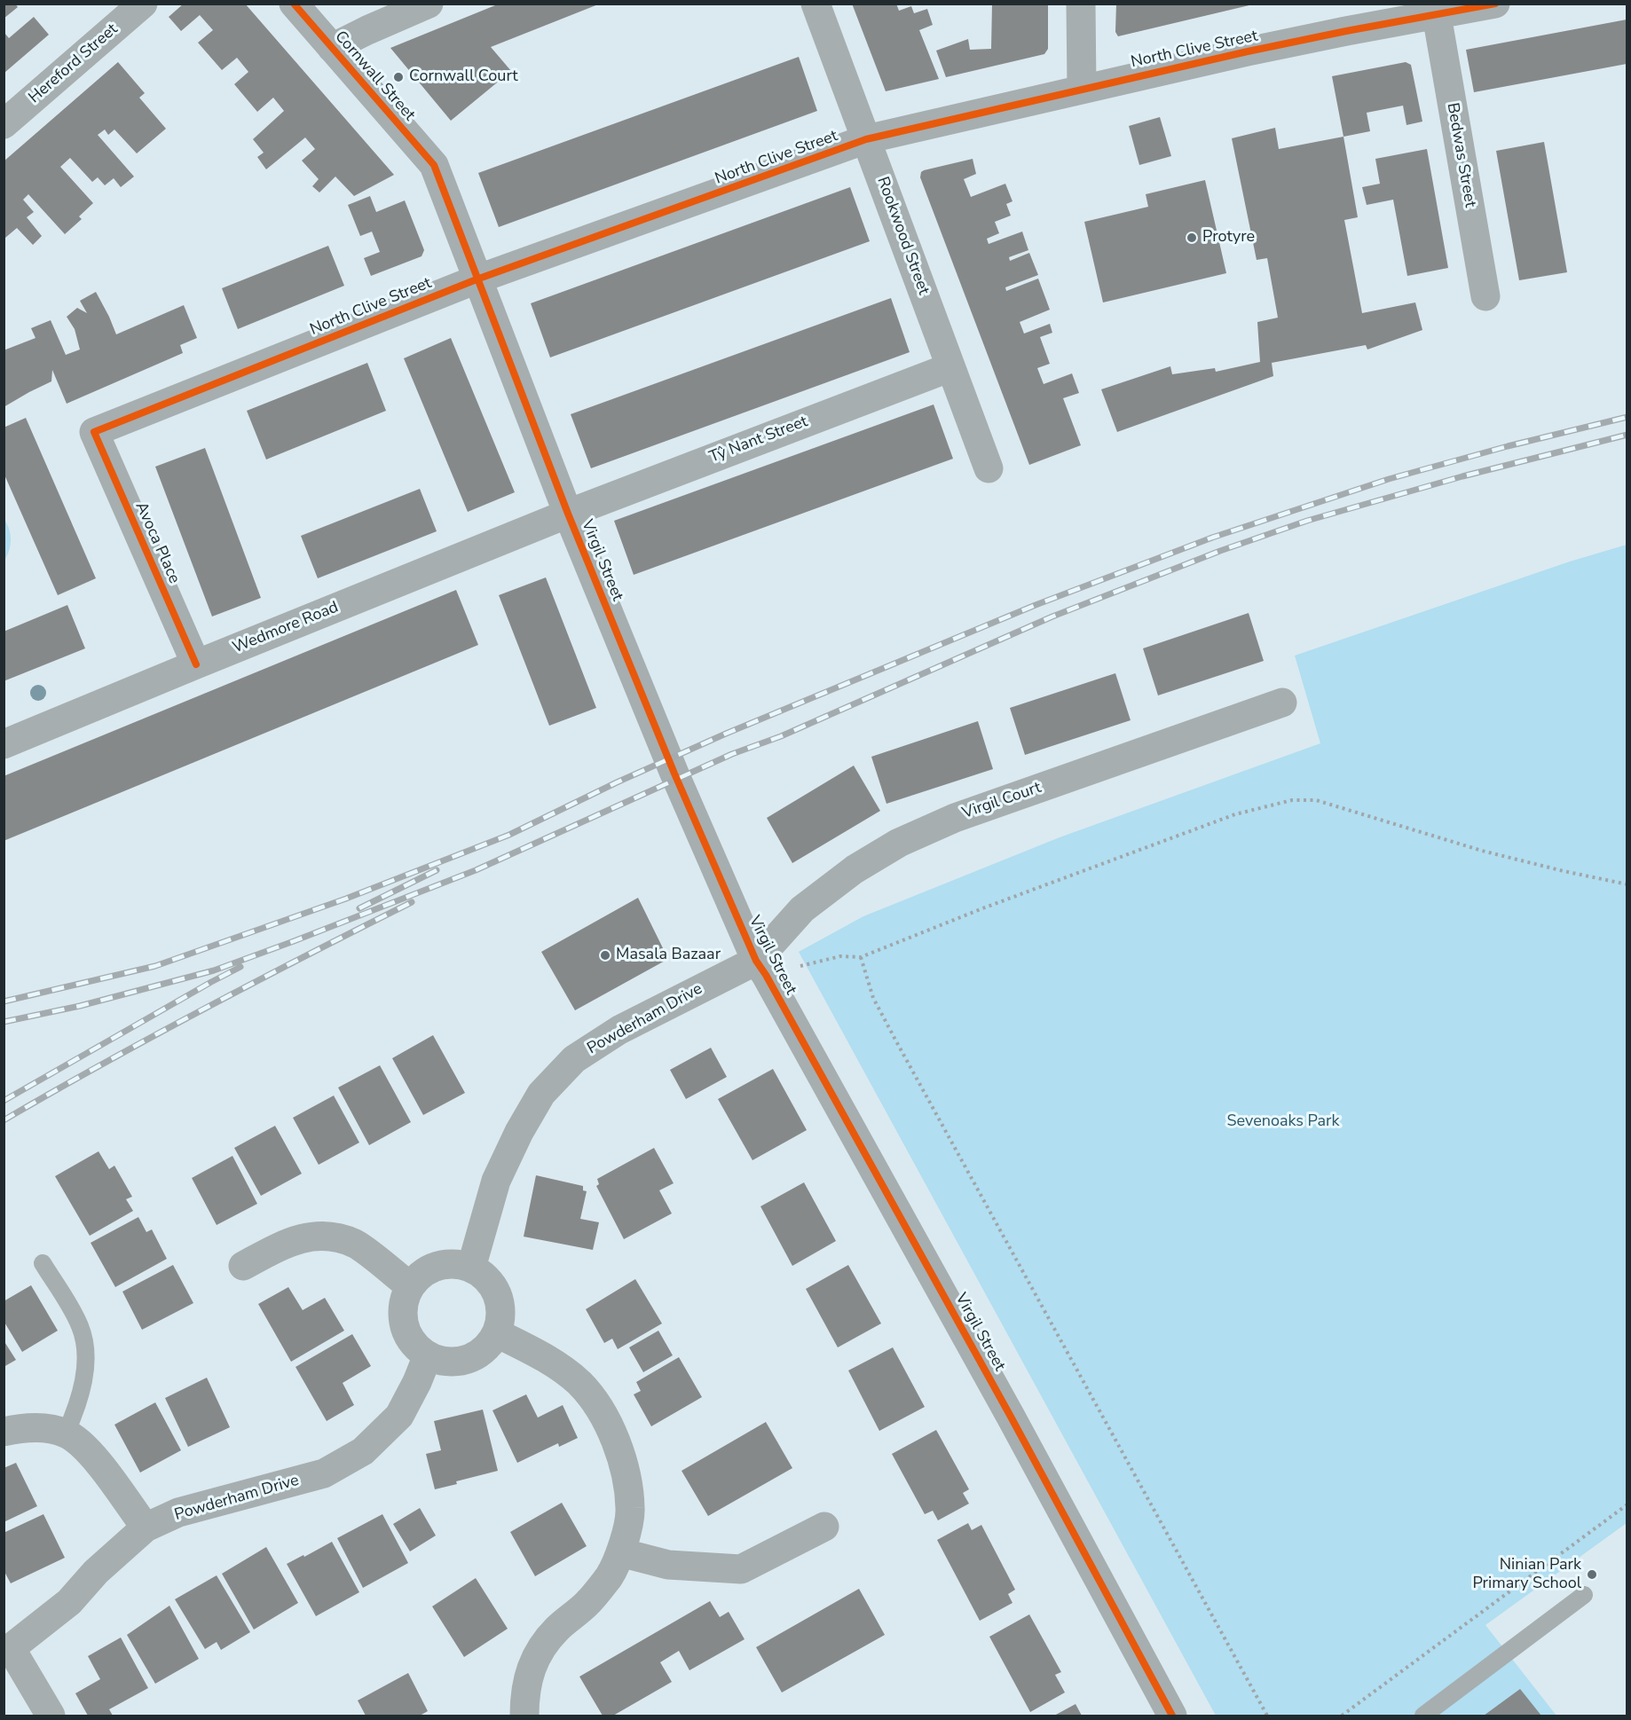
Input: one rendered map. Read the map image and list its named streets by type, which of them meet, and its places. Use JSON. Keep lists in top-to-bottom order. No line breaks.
{"streets":{"street":["North Clive Street","Hereford Street","Cornwall Street","Bedwas Street","Rookwood Street","Tŷ Nant Street","Avoca Place","Virgil Street","Wedmore Road","Virgil Court","Powderham Drive"]},"crossings":[["North Clive Street","Bedwas Street"],["North Clive Street","Rookwood Street"],["North Clive Street","Avoca Place"],["North Clive Street","Virgil Street"],["Cornwall Street","Virgil Street"],["Rookwood Street","Tŷ Nant Street"],["Tŷ Nant Street","Virgil Street"],["Tŷ Nant Street","Wedmore Road"],["Avoca Place","Wedmore Road"],["Virgil Street","Wedmore Road"],["Virgil Street","Virgil Court"],["Virgil Street","Powderham Drive"],["Virgil Court","Powderham Drive"]],"parks":["Sevenoaks Park"],"places":["Cornwall Court","Protyre","Masala Bazaar","Ninian Park Primary School"]}
